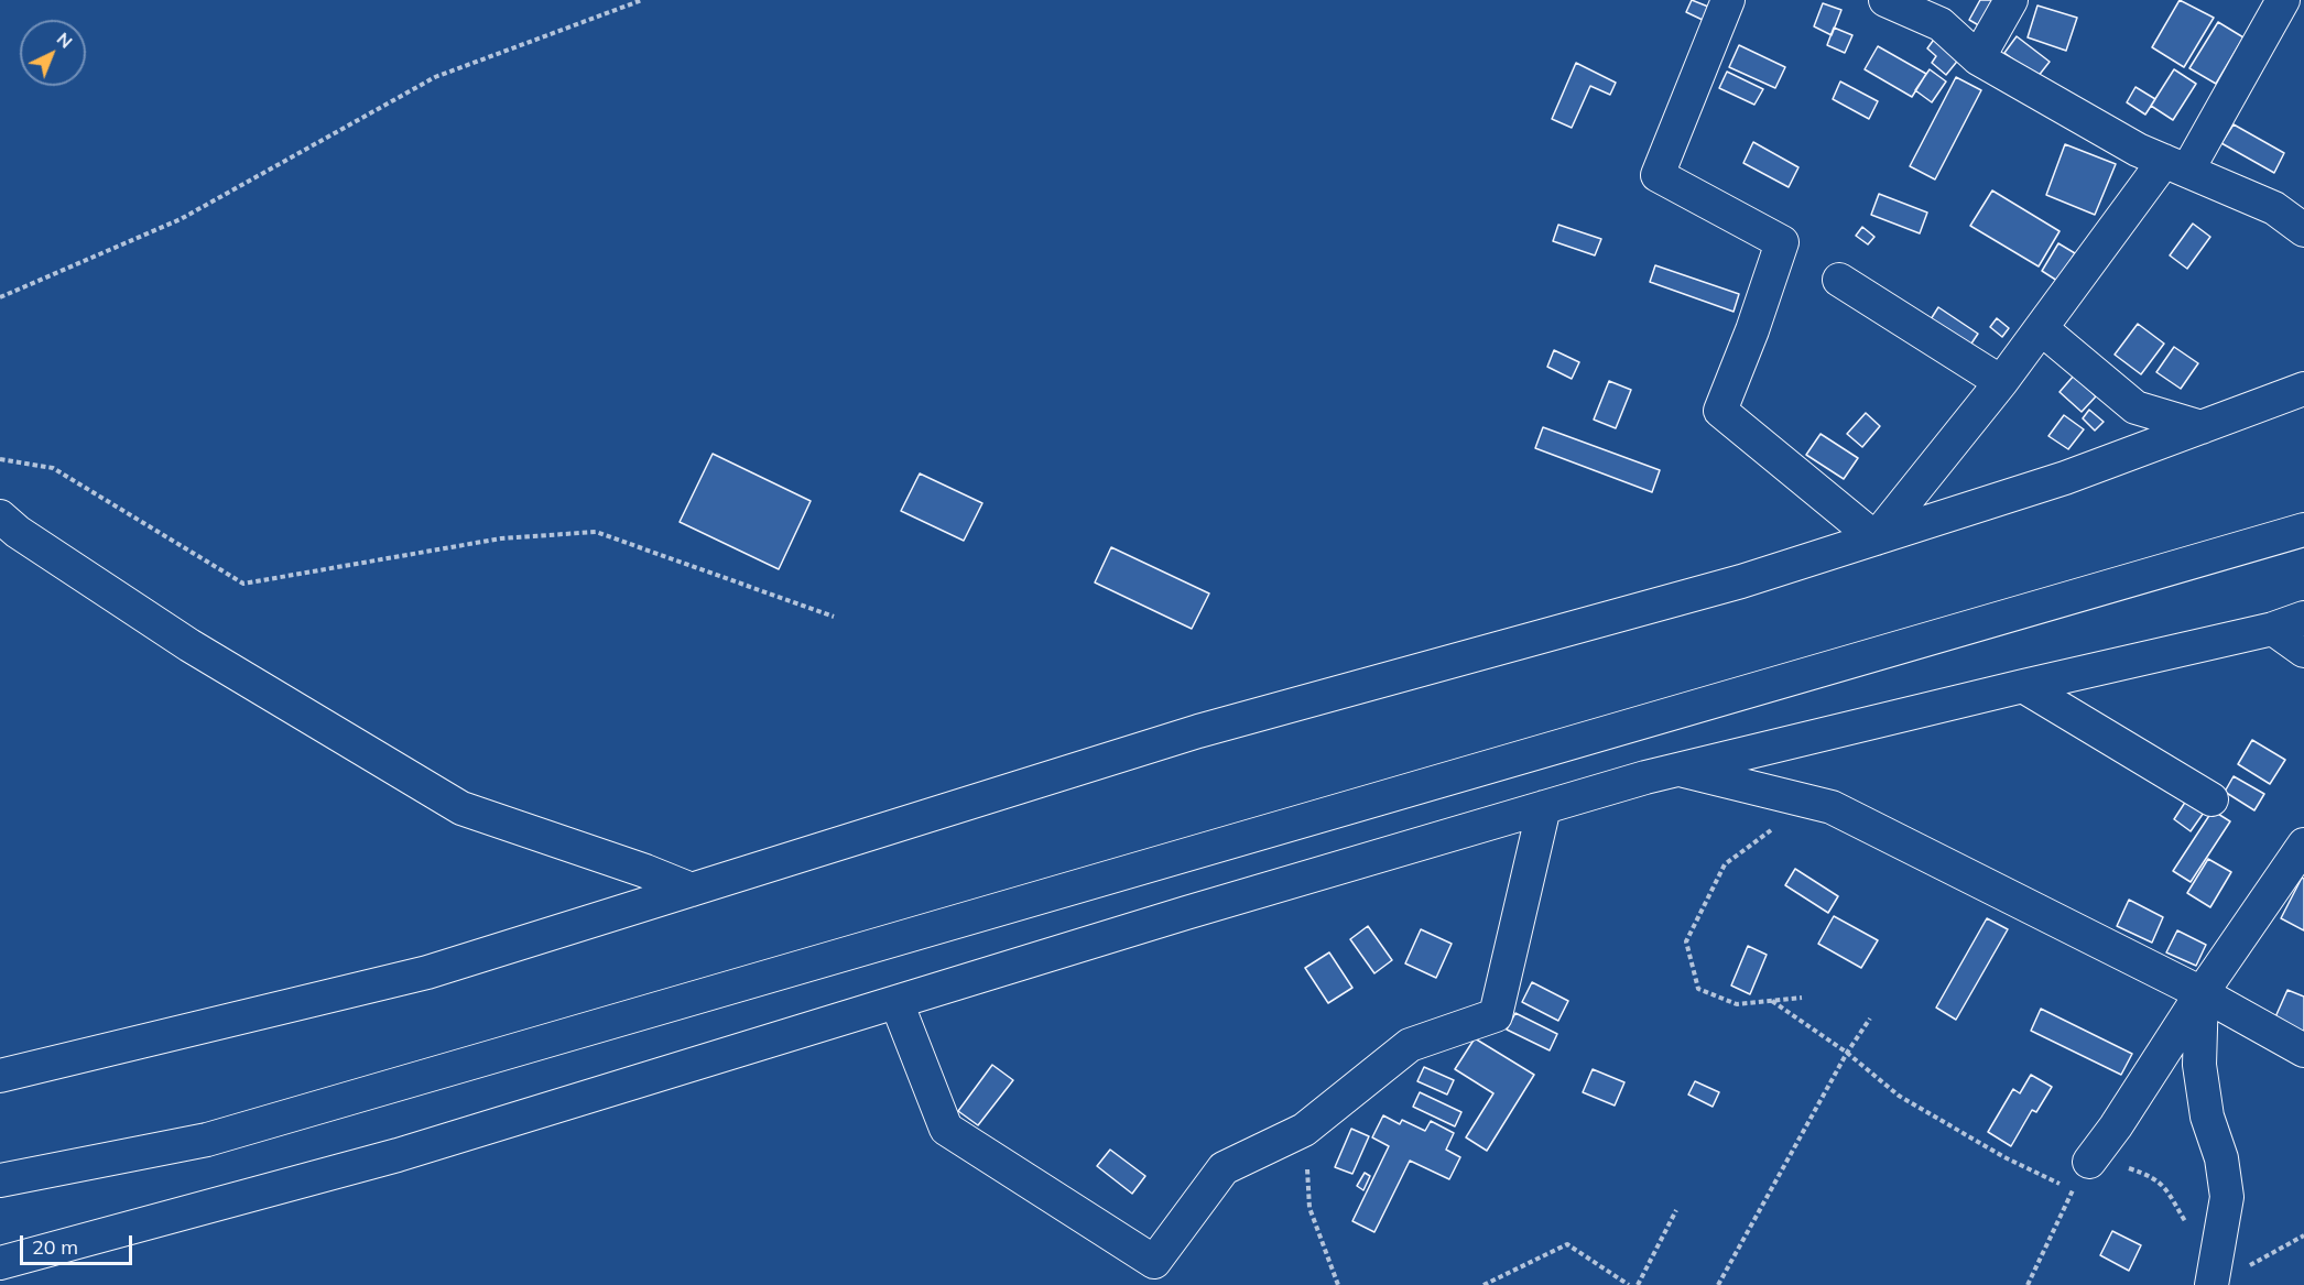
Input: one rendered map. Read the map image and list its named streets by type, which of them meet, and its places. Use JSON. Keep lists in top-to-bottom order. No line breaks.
{"scale_bar":"20 m","north":"top right"}
